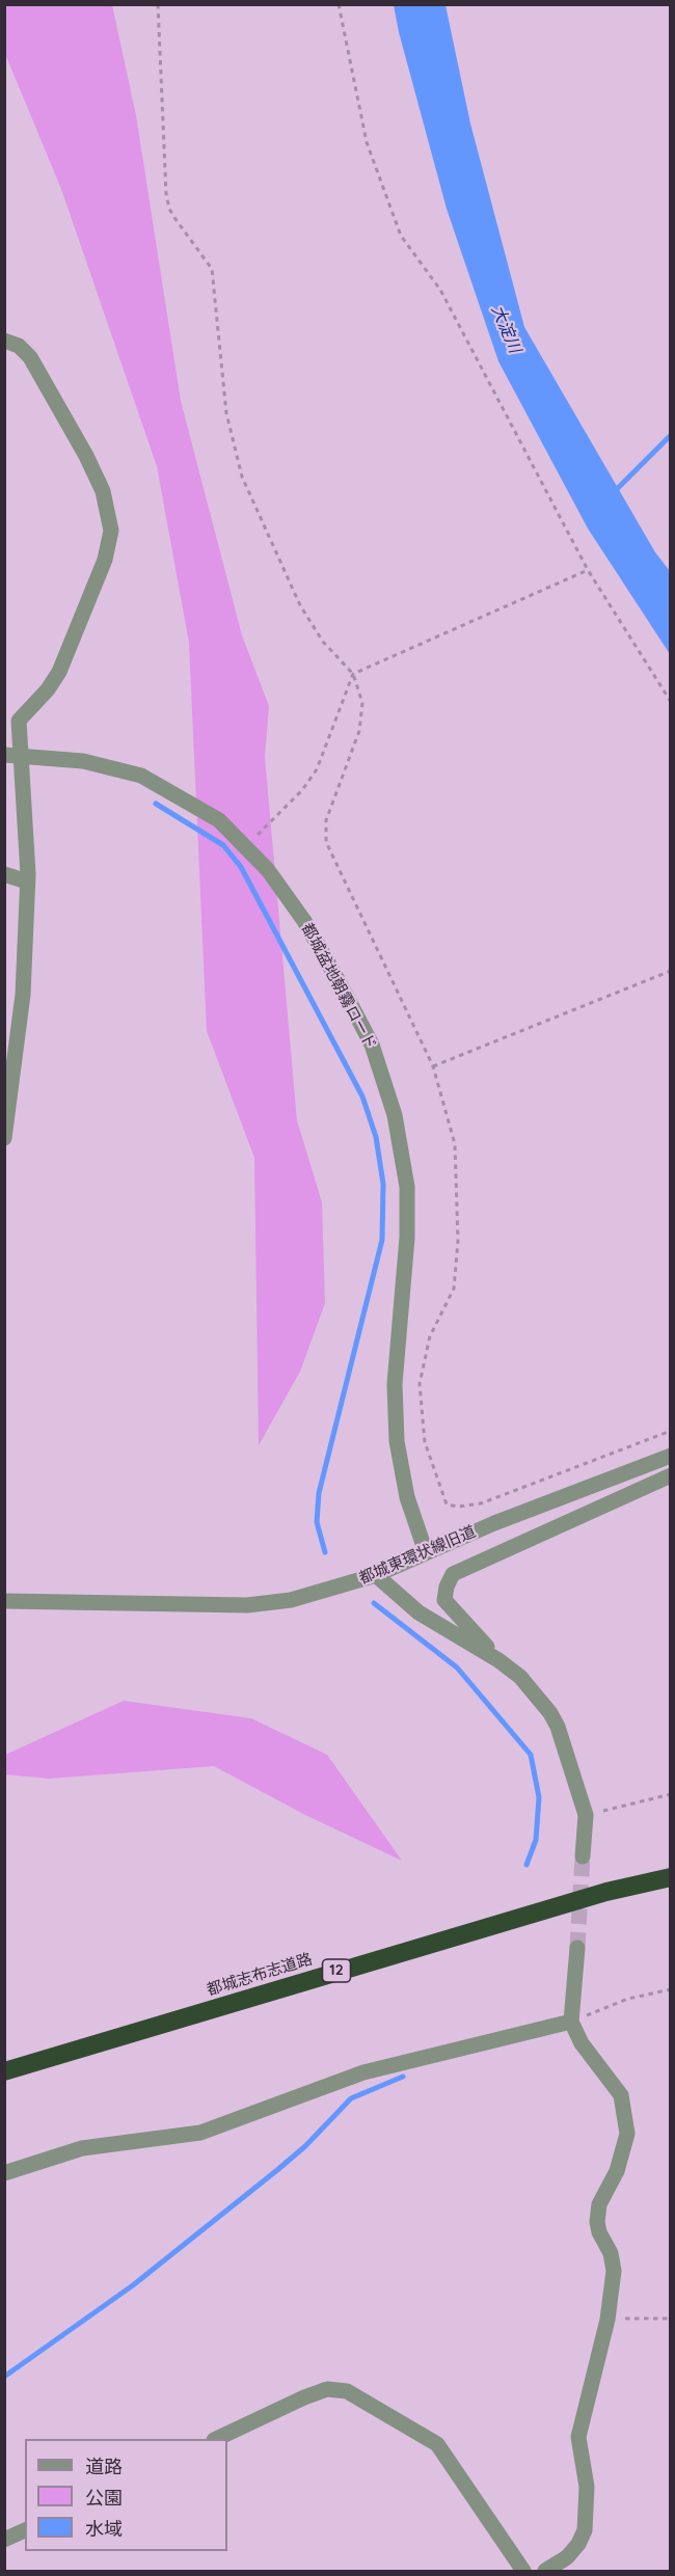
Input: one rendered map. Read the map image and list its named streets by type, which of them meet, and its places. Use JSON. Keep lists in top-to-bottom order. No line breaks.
{"streets":{"highway":["12","都城志布志道路"],"street":["都城盆地朝霧ロード","都城東環状線旧道"]},"crossings":[["都城盆地朝霧ロード","都城東環状線旧道"]],"water":["大淀川"],"legend":["道路","公園","水域"]}
